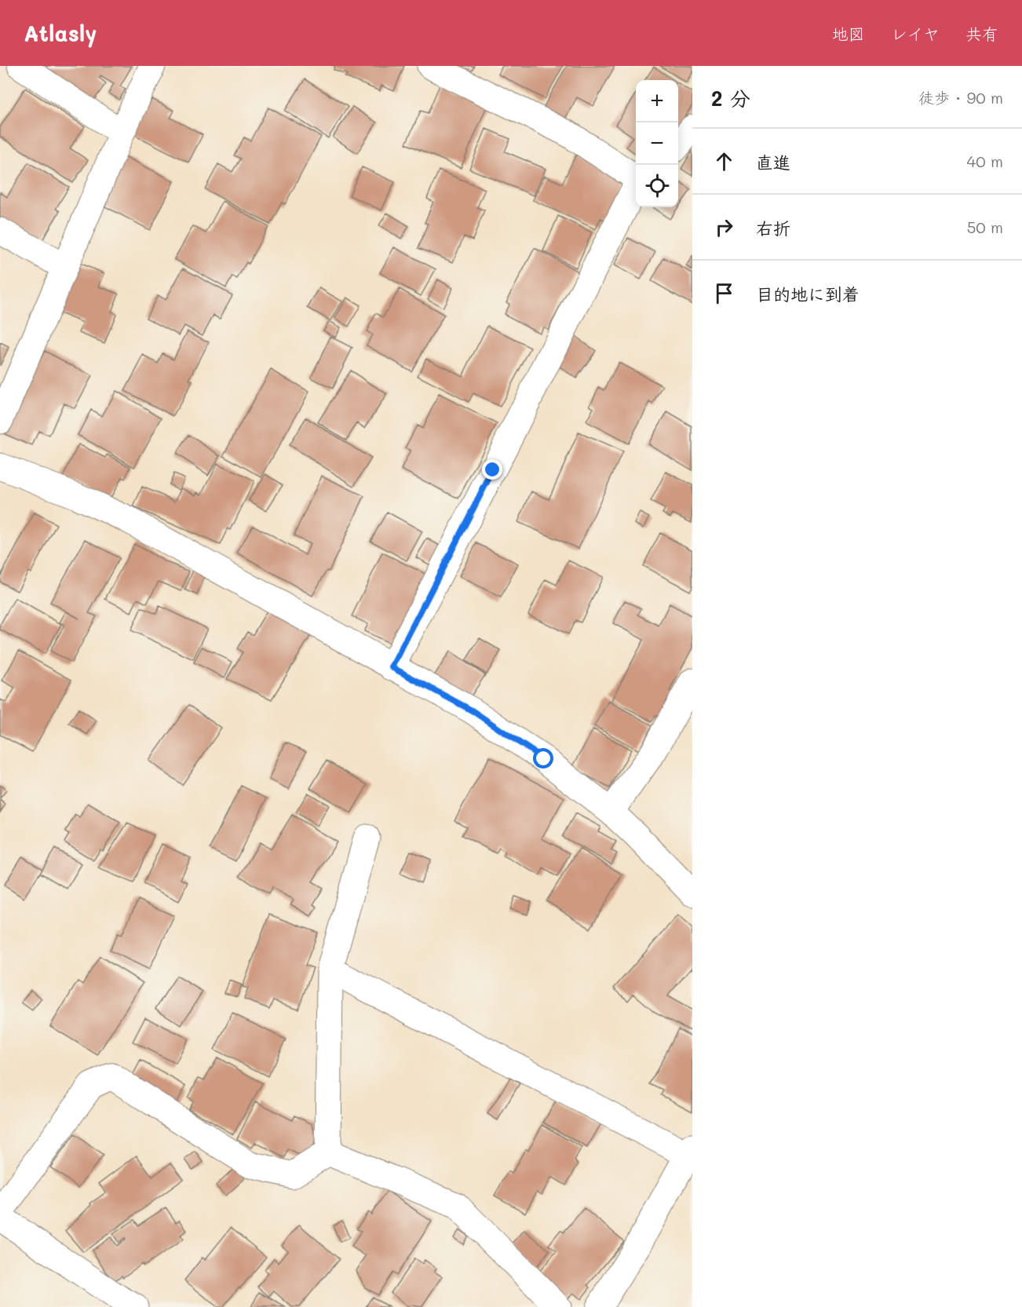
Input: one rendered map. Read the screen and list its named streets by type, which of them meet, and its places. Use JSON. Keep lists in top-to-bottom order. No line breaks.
{"page":{"header":"Atlasly","nav":["地図","レイヤ","共有"],"heading":["2 分","徒歩 · 90 m"],"map_buttons":["+","−"],"list":[["直進","40 m"],["右折","50 m"],"目的地に到着"]}}
